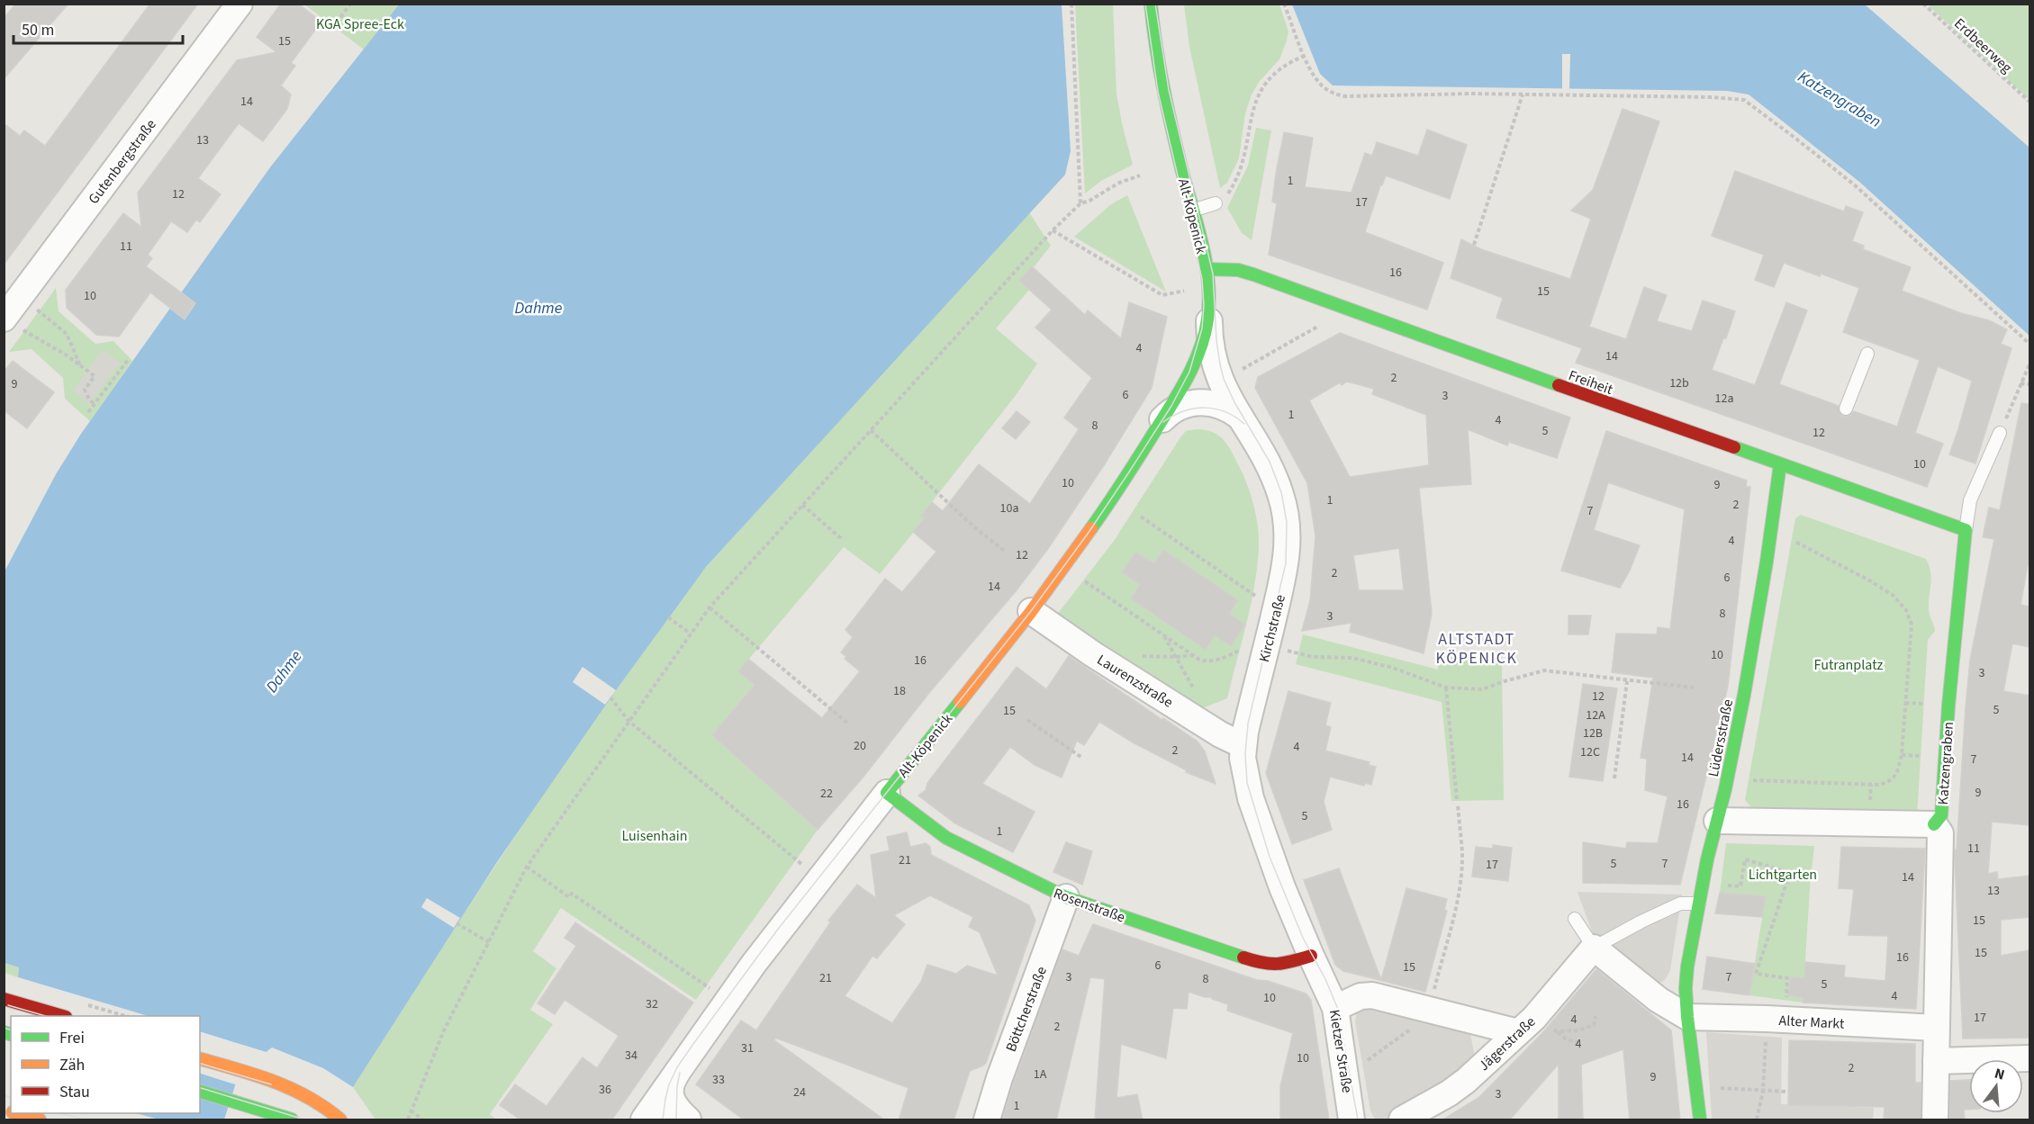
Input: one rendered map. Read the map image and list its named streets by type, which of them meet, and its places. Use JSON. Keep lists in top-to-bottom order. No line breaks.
{"streets":{"street":["Gutenbergstraße","Alt-Köpenick","Freiheit","Kirchstraße","Laurenzstraße","Lüdersstraße","Katzengraben","Rosenstraße","Böttcherstraße","Alter Markt","Jägerstraße","Kietzer Straße"],"path":["Erdbeerweg"]},"crossings":[["Alt-Köpenick","Freiheit"],["Alt-Köpenick","Kirchstraße"],["Alt-Köpenick","Laurenzstraße"],["Alt-Köpenick","Rosenstraße"],["Freiheit","Lüdersstraße"],["Freiheit","Katzengraben"],["Kirchstraße","Laurenzstraße"],["Kirchstraße","Rosenstraße"],["Kirchstraße","Kietzer Straße"],["Lüdersstraße","Alter Markt"],["Katzengraben","Alter Markt"],["Rosenstraße","Böttcherstraße"],["Rosenstraße","Kietzer Straße"],["Alter Markt","Jägerstraße"]],"districts":["ALTSTADT KÖPENICK"],"water":["Katzengraben","Dahme"],"parks":["KGA Spree-Eck","Futranplatz","Luisenhain","Lichtgarten"],"house_numbers":["15","14","13","1","12","17","11","16","15","10","4","14","2","12b","9","6","3","12a","1","4","8","5","12","10","10","9","1","2","10a","7","4","12","2","6","14","8","3","10","16","3","18","12","5","15","12A","12B","20","4","2","12C","14","7","9","22","16","5","1","11","21","5","7","17","14","13","15","15","16","6","15","3","7","21","8","5","4","10","32","17","4","2","4","31","34","10","2","1A","9","33","36","24","3","1"],"legend":["Frei","Zäh","Stau"],"scale_bar":"50 m","north":"top"}
